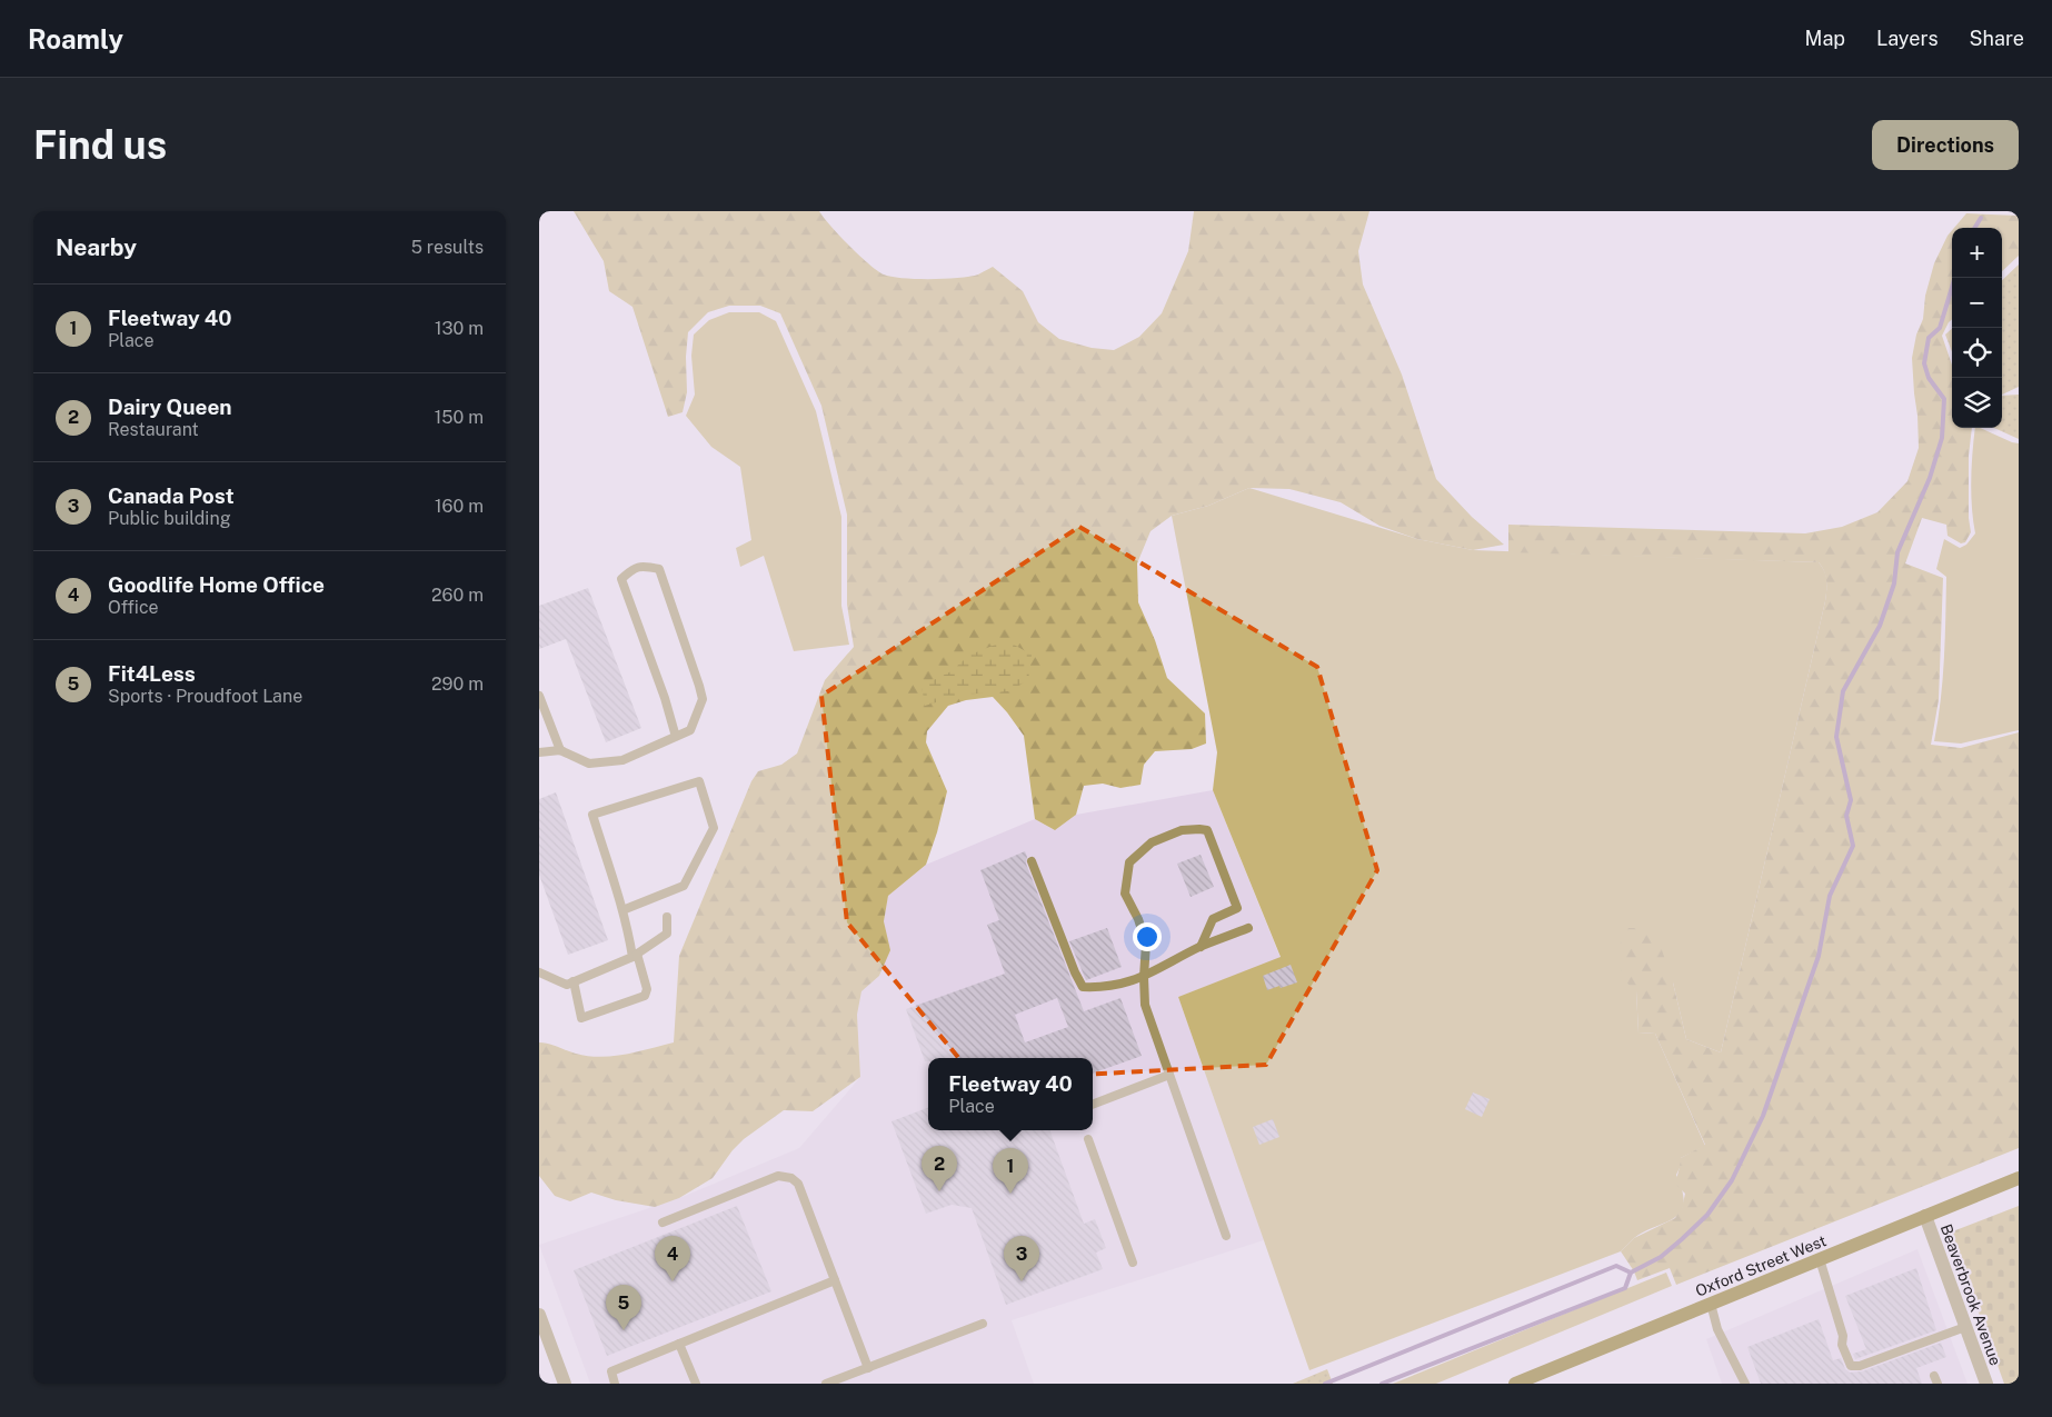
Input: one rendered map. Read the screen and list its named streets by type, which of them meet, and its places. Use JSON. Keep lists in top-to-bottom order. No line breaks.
{"streets":{"main road":["Oxford Street West"],"street":["Beaverbrook Avenue"]},"crossings":[["Oxford Street West","Beaverbrook Avenue"]],"page":{"header":"Roamly","nav":["Map","Layers","Share"],"buttons":"Directions","title":"Find us","heading":["Nearby","5 results"],"map_buttons":["+","−"],"list":[{"mark":"1","name":"Fleetway 40","note":"Place","value":"130 m"},{"mark":"2","name":"Dairy Queen","note":"Restaurant","value":"150 m"},{"mark":"3","name":"Canada Post","note":"Public building","value":"160 m"},{"mark":"4","name":"Goodlife Home Office","note":"Office","value":"260 m"},{"mark":"5","name":"Fit4Less","note":"Sports · Proudfoot Lane","value":"290 m"}],"popup":["Fleetway 40","Place"],"pins":["2","1","3","4","5"]}}
